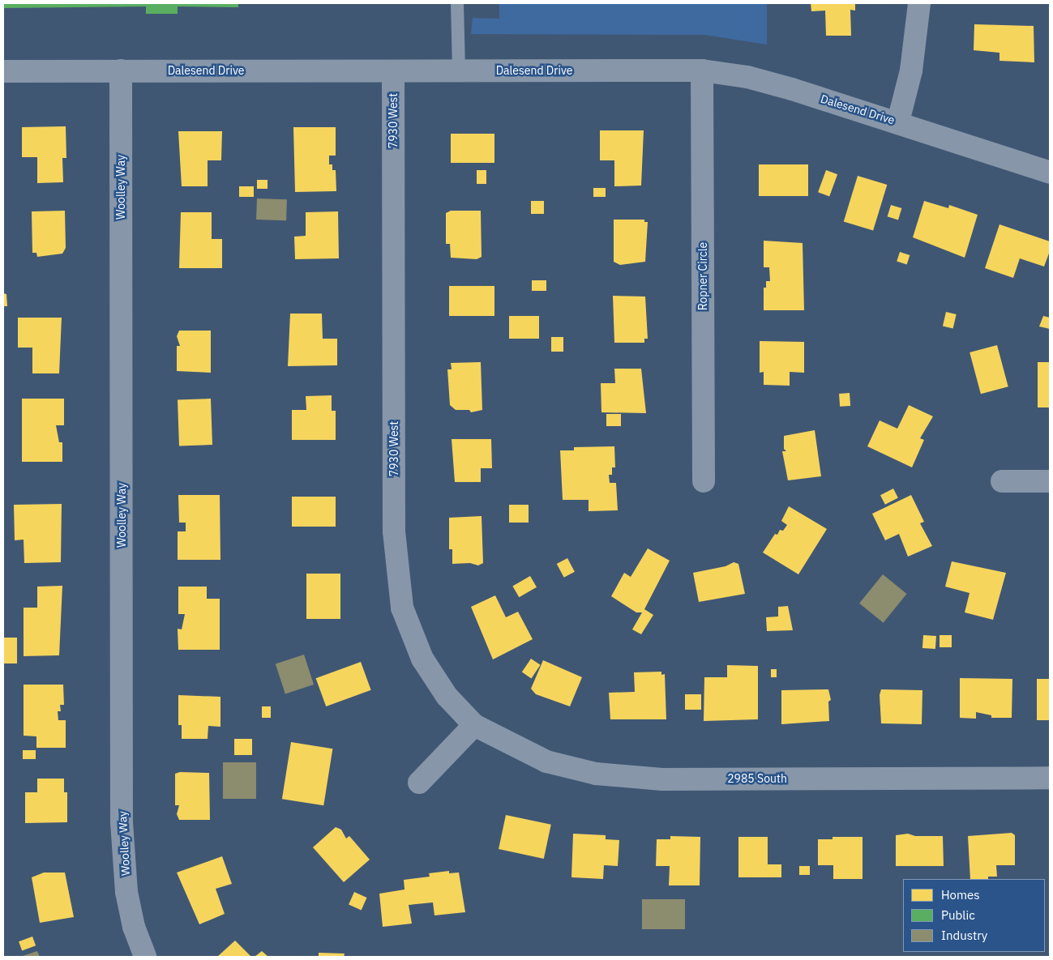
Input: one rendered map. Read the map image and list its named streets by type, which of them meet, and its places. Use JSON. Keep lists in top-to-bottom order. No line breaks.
{"streets":{"street":["Dalesend Drive","7930 West","Woolley Way","Ropner Circle","2985 South"]},"crossings":[["Dalesend Drive","7930 West"],["Dalesend Drive","Woolley Way"],["Dalesend Drive","Ropner Circle"],["7930 West","2985 South"]],"legend":["Homes","Public","Industry"]}
